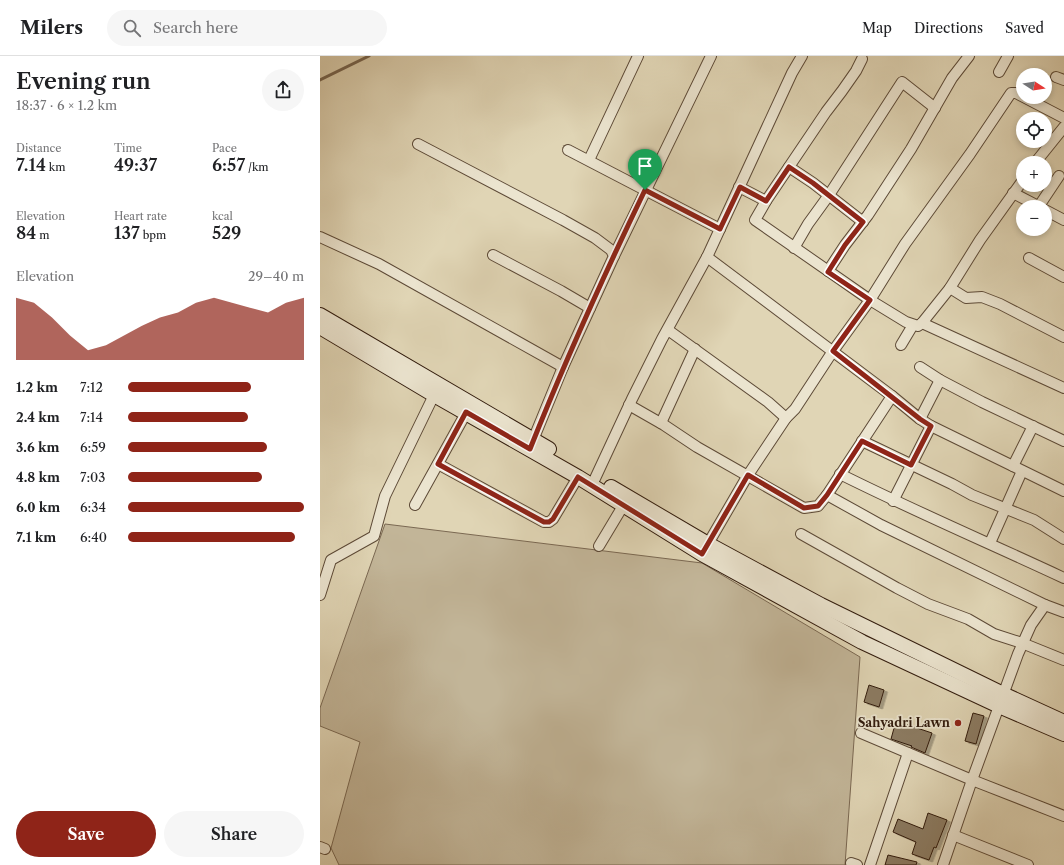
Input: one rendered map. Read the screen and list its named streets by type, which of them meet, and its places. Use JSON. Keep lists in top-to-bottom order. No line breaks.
{"places":["Sahyadri Lawn"],"north":"right","page":{"header":"Milers","search":"Search here","nav":["Map","Directions","Saved"],"heading":["Evening run","18:37 · 6 × 1.2 km"],"map_buttons":["+","−"],"stats":[["Distance","7.14 km"],["Time","49:37"],["Pace","6:57 /km"],["Elevation","84 m"],["Heart rate","137 bpm"],["kcal","529"]],"chart":["Elevation","29–40 m"],"list":[{"name":"1.2 km","note":"7:12"},{"name":"2.4 km","note":"7:14"},{"name":"3.6 km","note":"6:59"},{"name":"4.8 km","note":"7:03"},{"name":"6.0 km","note":"6:34"},{"name":"7.1 km","note":"6:40"}],"buttons":["Save","Share"]}}
